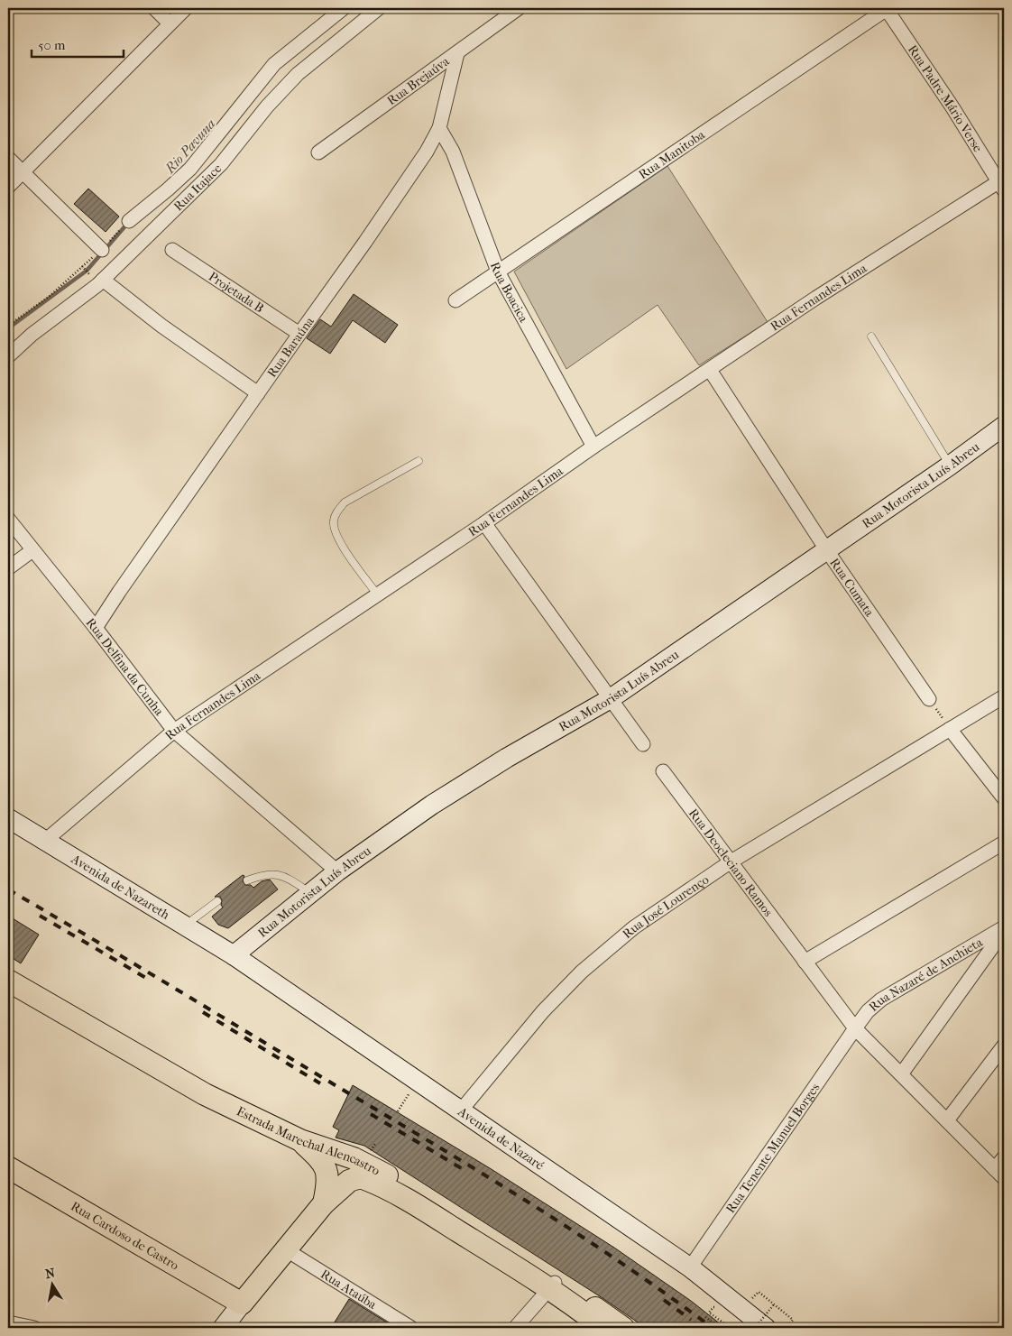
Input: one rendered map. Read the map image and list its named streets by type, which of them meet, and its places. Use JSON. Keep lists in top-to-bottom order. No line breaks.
{"streets":{"main road":["Rua Motorista Luís Abreu","Avenida de Nazareth","Avenida de Nazaré","Estrada Marechal Alencastro","Rua Cardoso de Castro"],"street":["Rua Brejaúva","Rua Padre Mário Verse","Rua Manitoba","Rua Itajace","Projetada B","Rua Boacica","Rua Fernandes Lima","Rua Baraúna","Rua Cumata","Rua Delfina da Cunha","Rua Deocleciano Ramos","Rua José Lourenço","Rua Nazaré de Anchieta","Rua Tenente Manuel Borges","Rua Ataúba"]},"crossings":[["Rua Brejaúva","Rua Baraúna"],["Rua Padre Mário Verse","Rua Manitoba"],["Rua Padre Mário Verse","Rua Fernandes Lima"],["Rua Manitoba","Rua Boacica"],["Projetada B","Rua Baraúna"],["Rua Boacica","Rua Fernandes Lima"],["Rua Boacica","Rua Baraúna"],["Rua Fernandes Lima","Rua Cumata"],["Rua Fernandes Lima","Rua Delfina da Cunha"],["Rua Fernandes Lima","Avenida de Nazareth"],["Rua Baraúna","Rua Delfina da Cunha"],["Rua Motorista Luís Abreu","Rua Cumata"],["Rua Motorista Luís Abreu","Rua Delfina da Cunha"],["Rua Motorista Luís Abreu","Avenida de Nazareth"],["Rua Motorista Luís Abreu","Avenida de Nazaré"],["Rua Deocleciano Ramos","Rua José Lourenço"],["Rua Deocleciano Ramos","Rua Nazaré de Anchieta"],["Rua Deocleciano Ramos","Rua Tenente Manuel Borges"],["Avenida de Nazareth","Avenida de Nazaré"],["Rua José Lourenço","Avenida de Nazaré"],["Rua Nazaré de Anchieta","Rua Tenente Manuel Borges"],["Avenida de Nazaré","Rua Tenente Manuel Borges"],["Estrada Marechal Alencastro","Rua Cardoso de Castro"],["Estrada Marechal Alencastro","Rua Ataúba"]],"water":["Rio Pavuna"],"scale_bar":"50 m","north":"top"}
